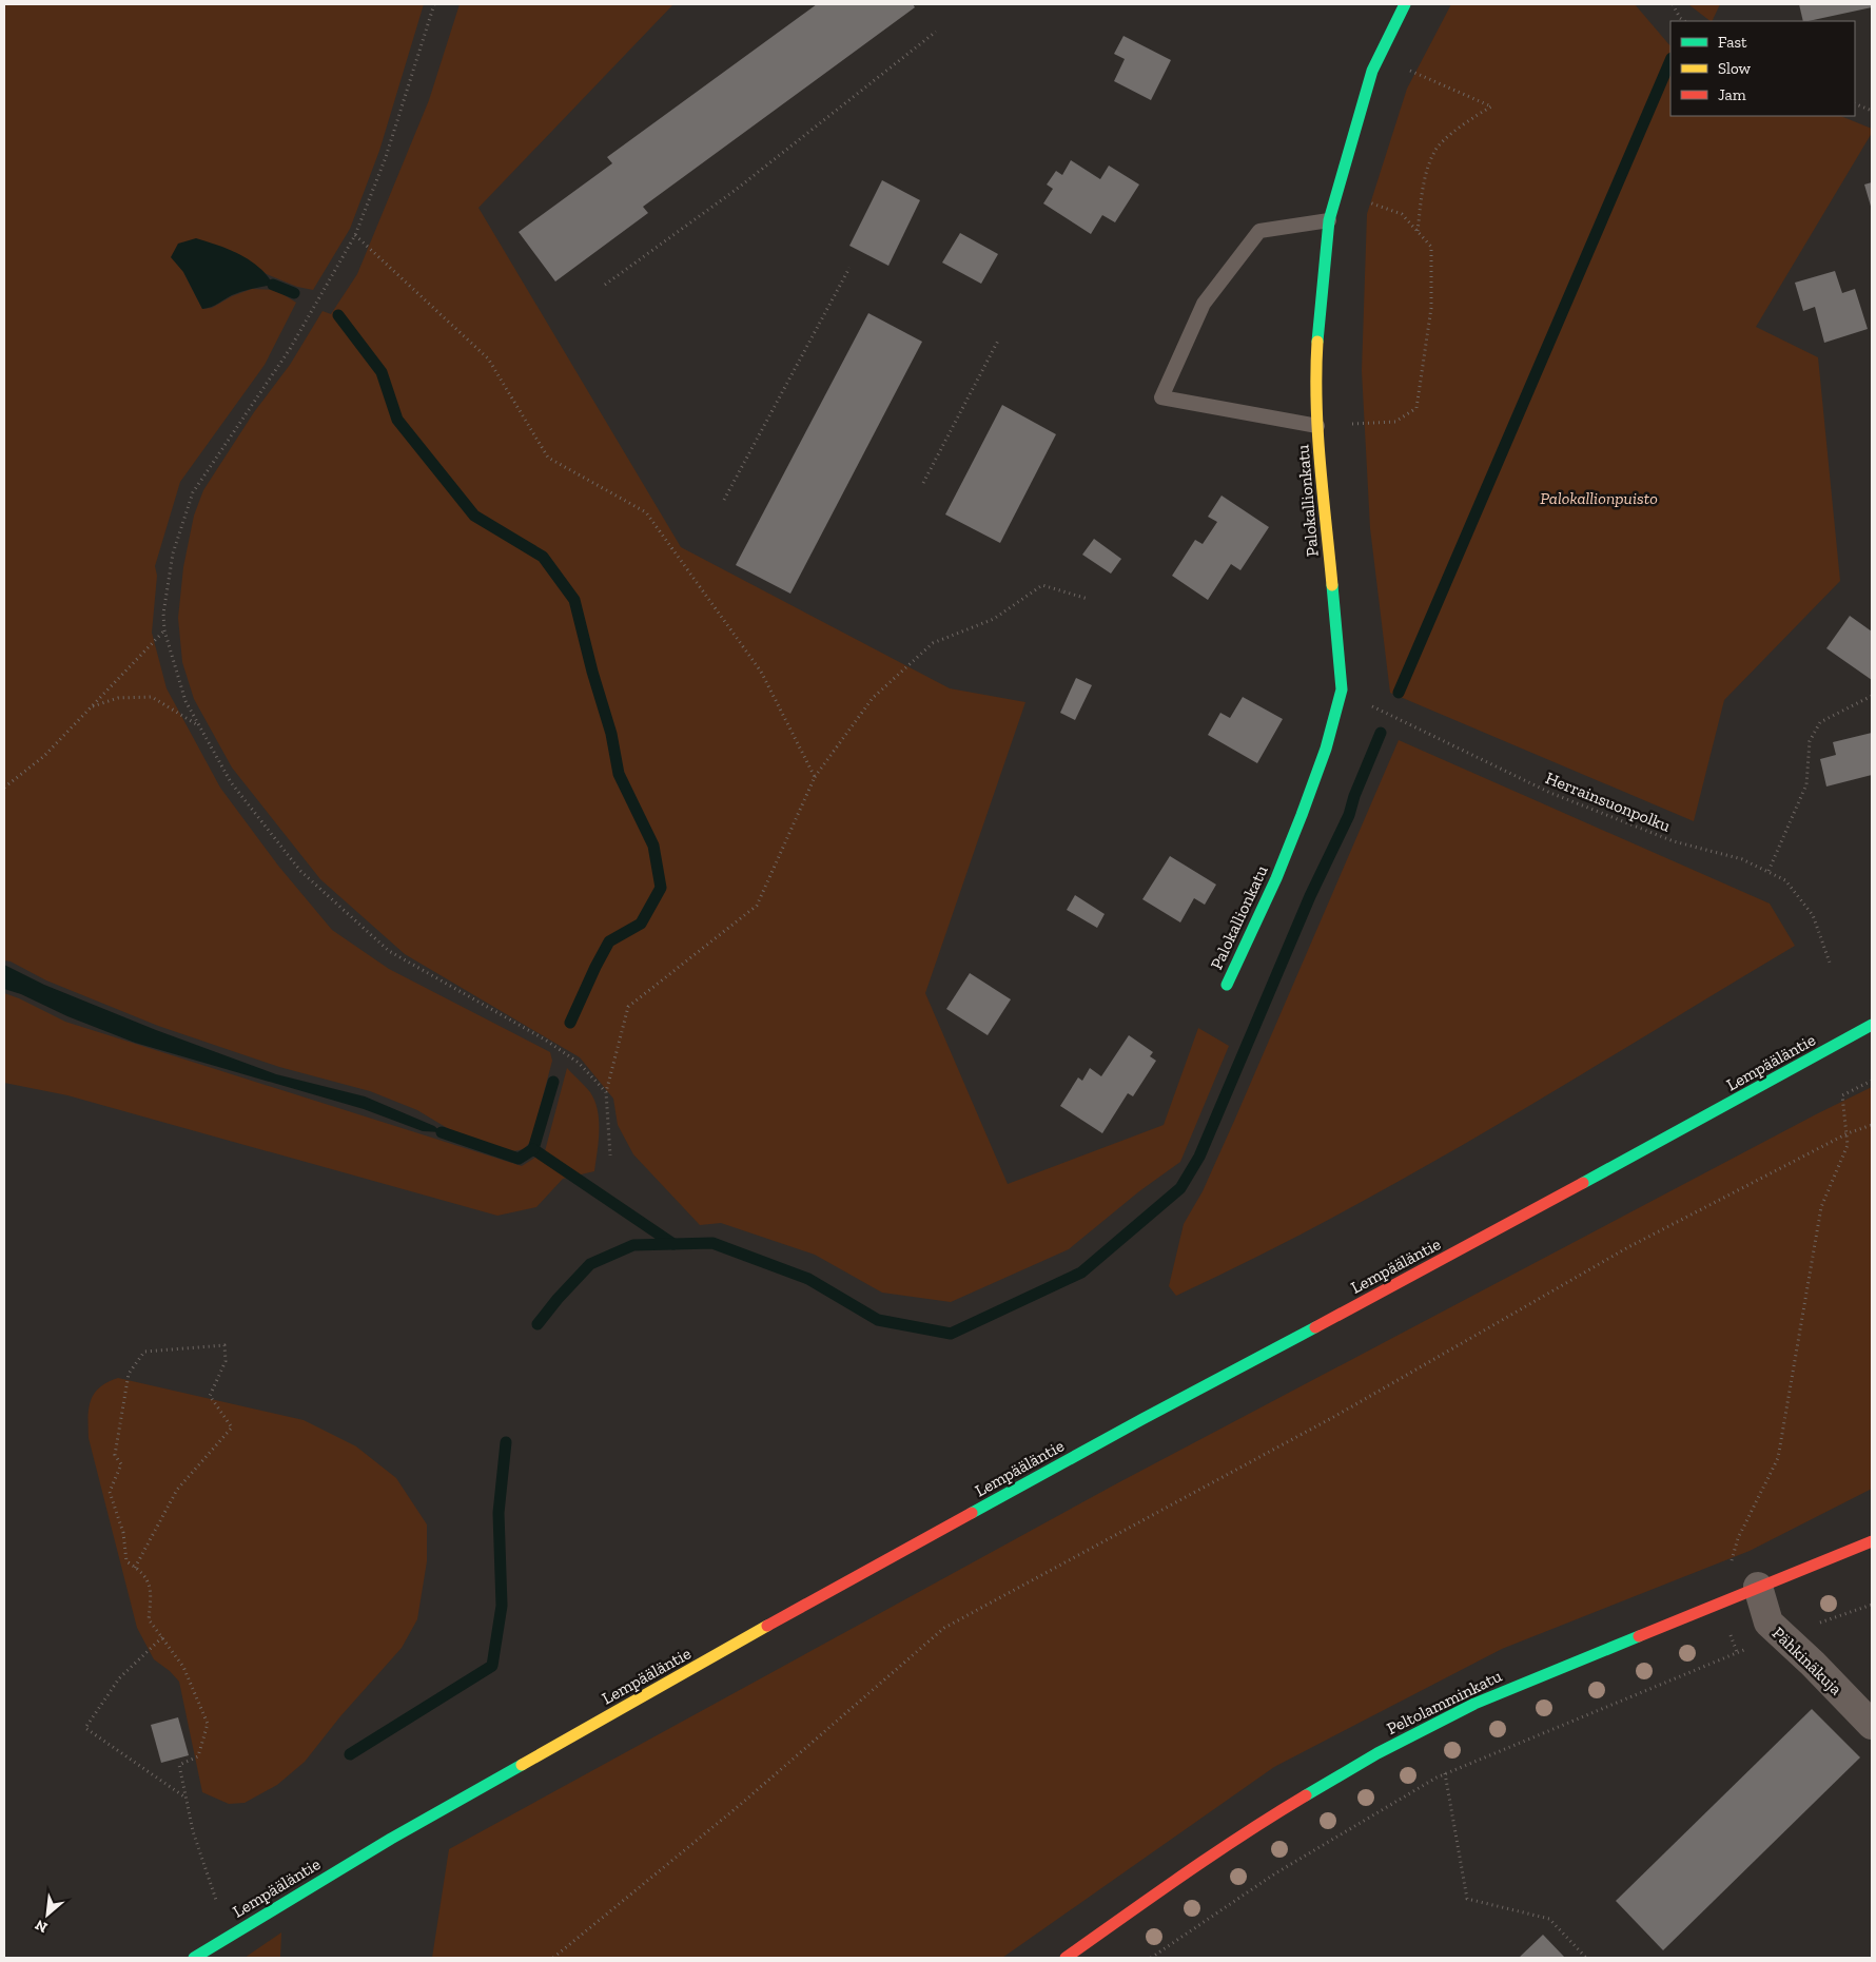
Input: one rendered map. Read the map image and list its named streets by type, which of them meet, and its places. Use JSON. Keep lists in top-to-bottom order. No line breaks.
{"streets":{"street":["Palokallionkatu","Lempääläntie","Pähkinäkuja","Peltolamminkatu"],"path":["Herrainsuonpolku"]},"crossings":[["Palokallionkatu","Herrainsuonpolku"],["Pähkinäkuja","Peltolamminkatu"]],"parks":["Palokallionpuisto"],"legend":["Fast","Slow","Jam"],"north":"bottom left"}
